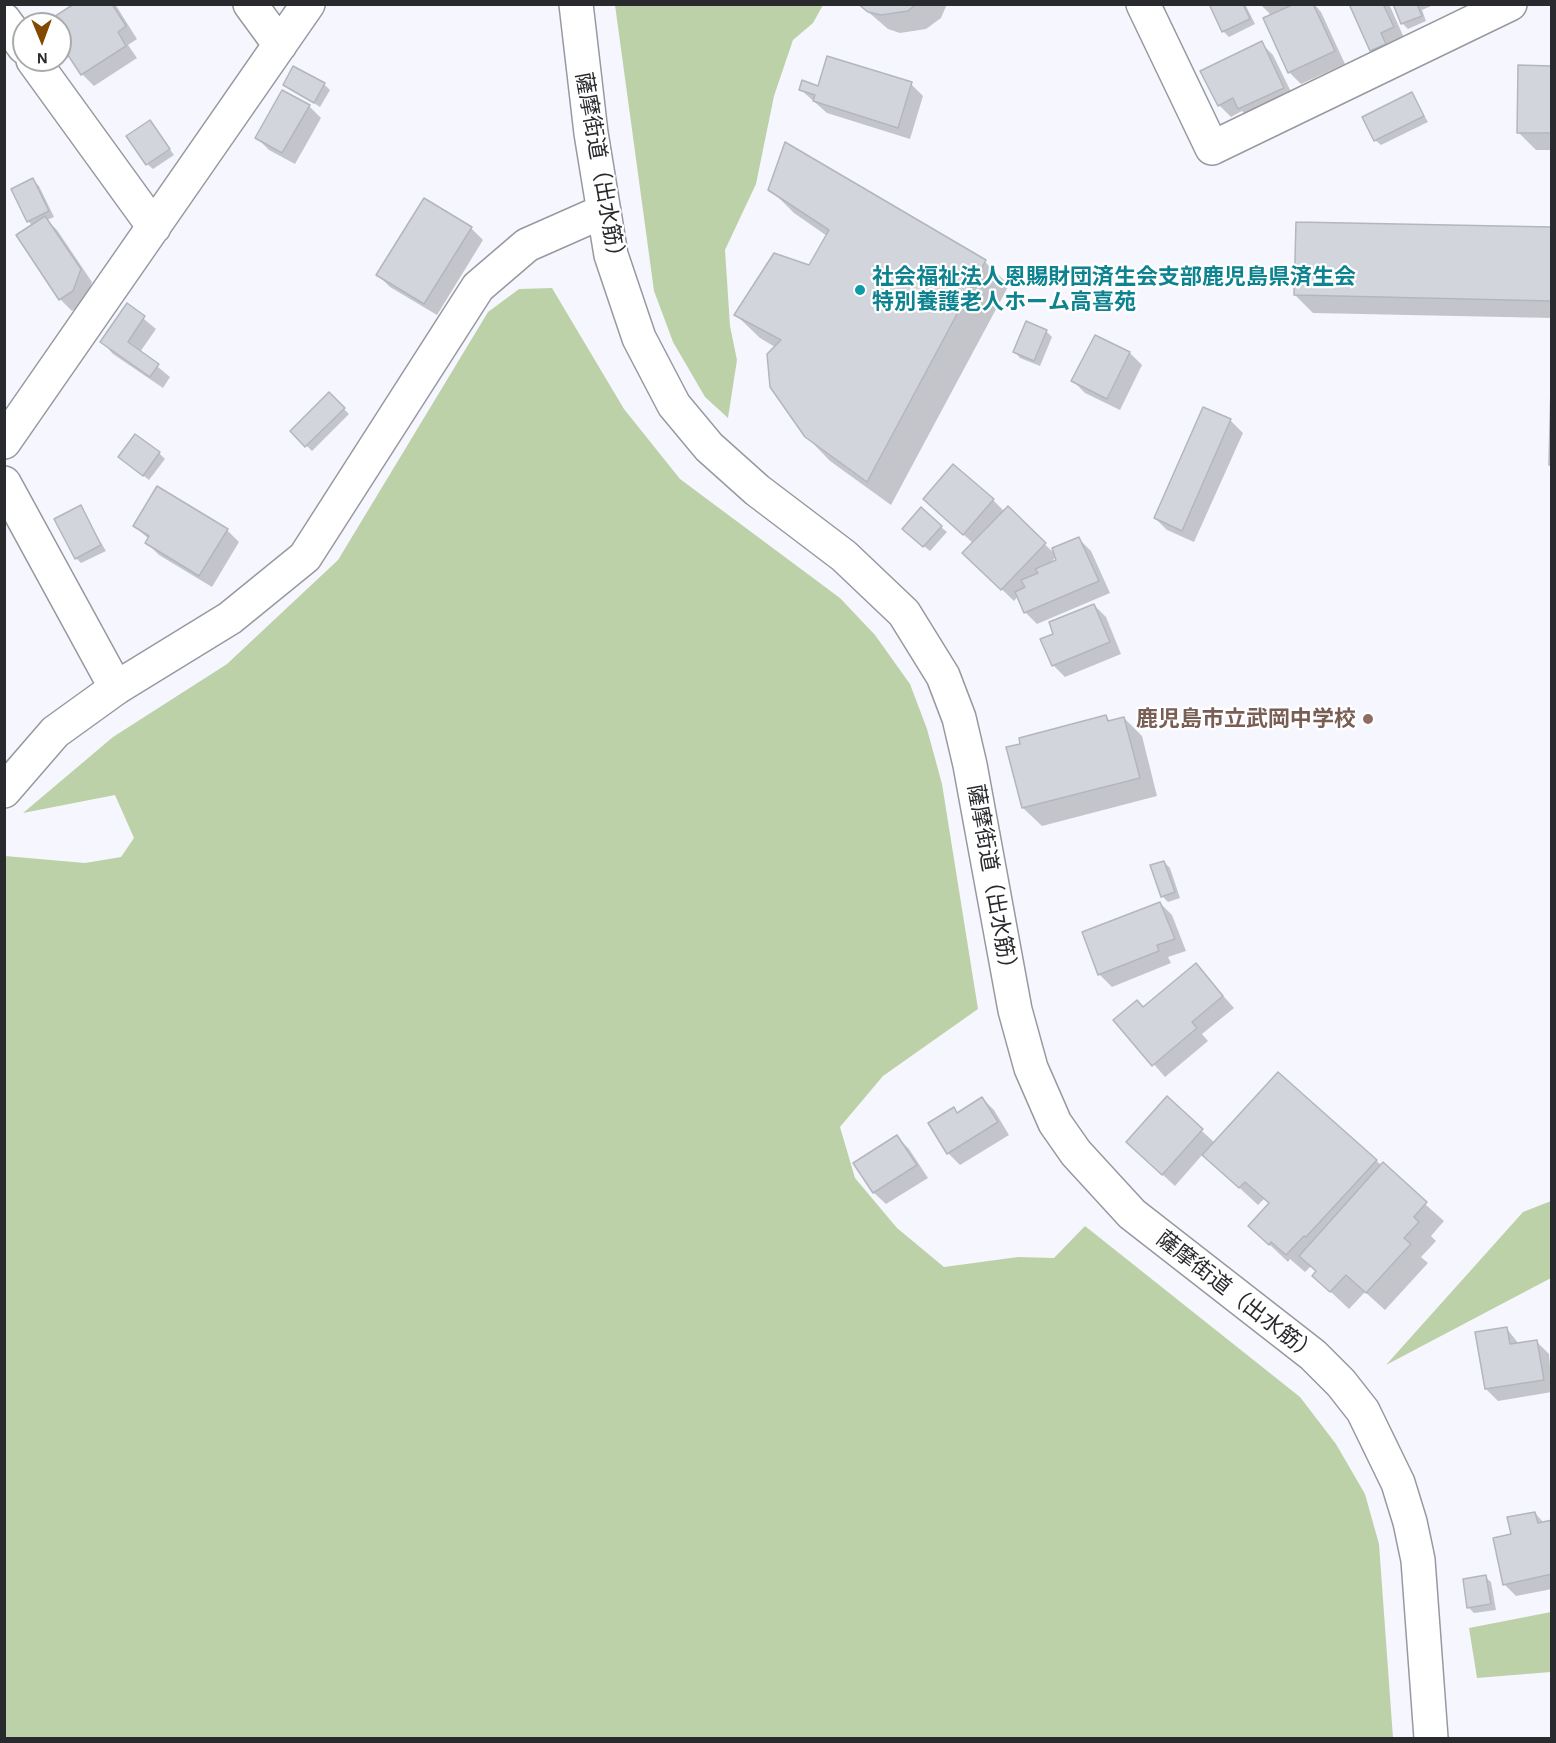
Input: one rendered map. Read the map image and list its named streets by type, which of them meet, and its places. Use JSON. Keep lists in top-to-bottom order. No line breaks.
{"streets":{"street":["薩摩街道（出水筋）"]},"places":["社会福祉法人恩賜財団済生会支部鹿児島県済生会 特別養護老人ホーム高喜苑","鹿児島市立武岡中学校"],"north":"bottom"}
